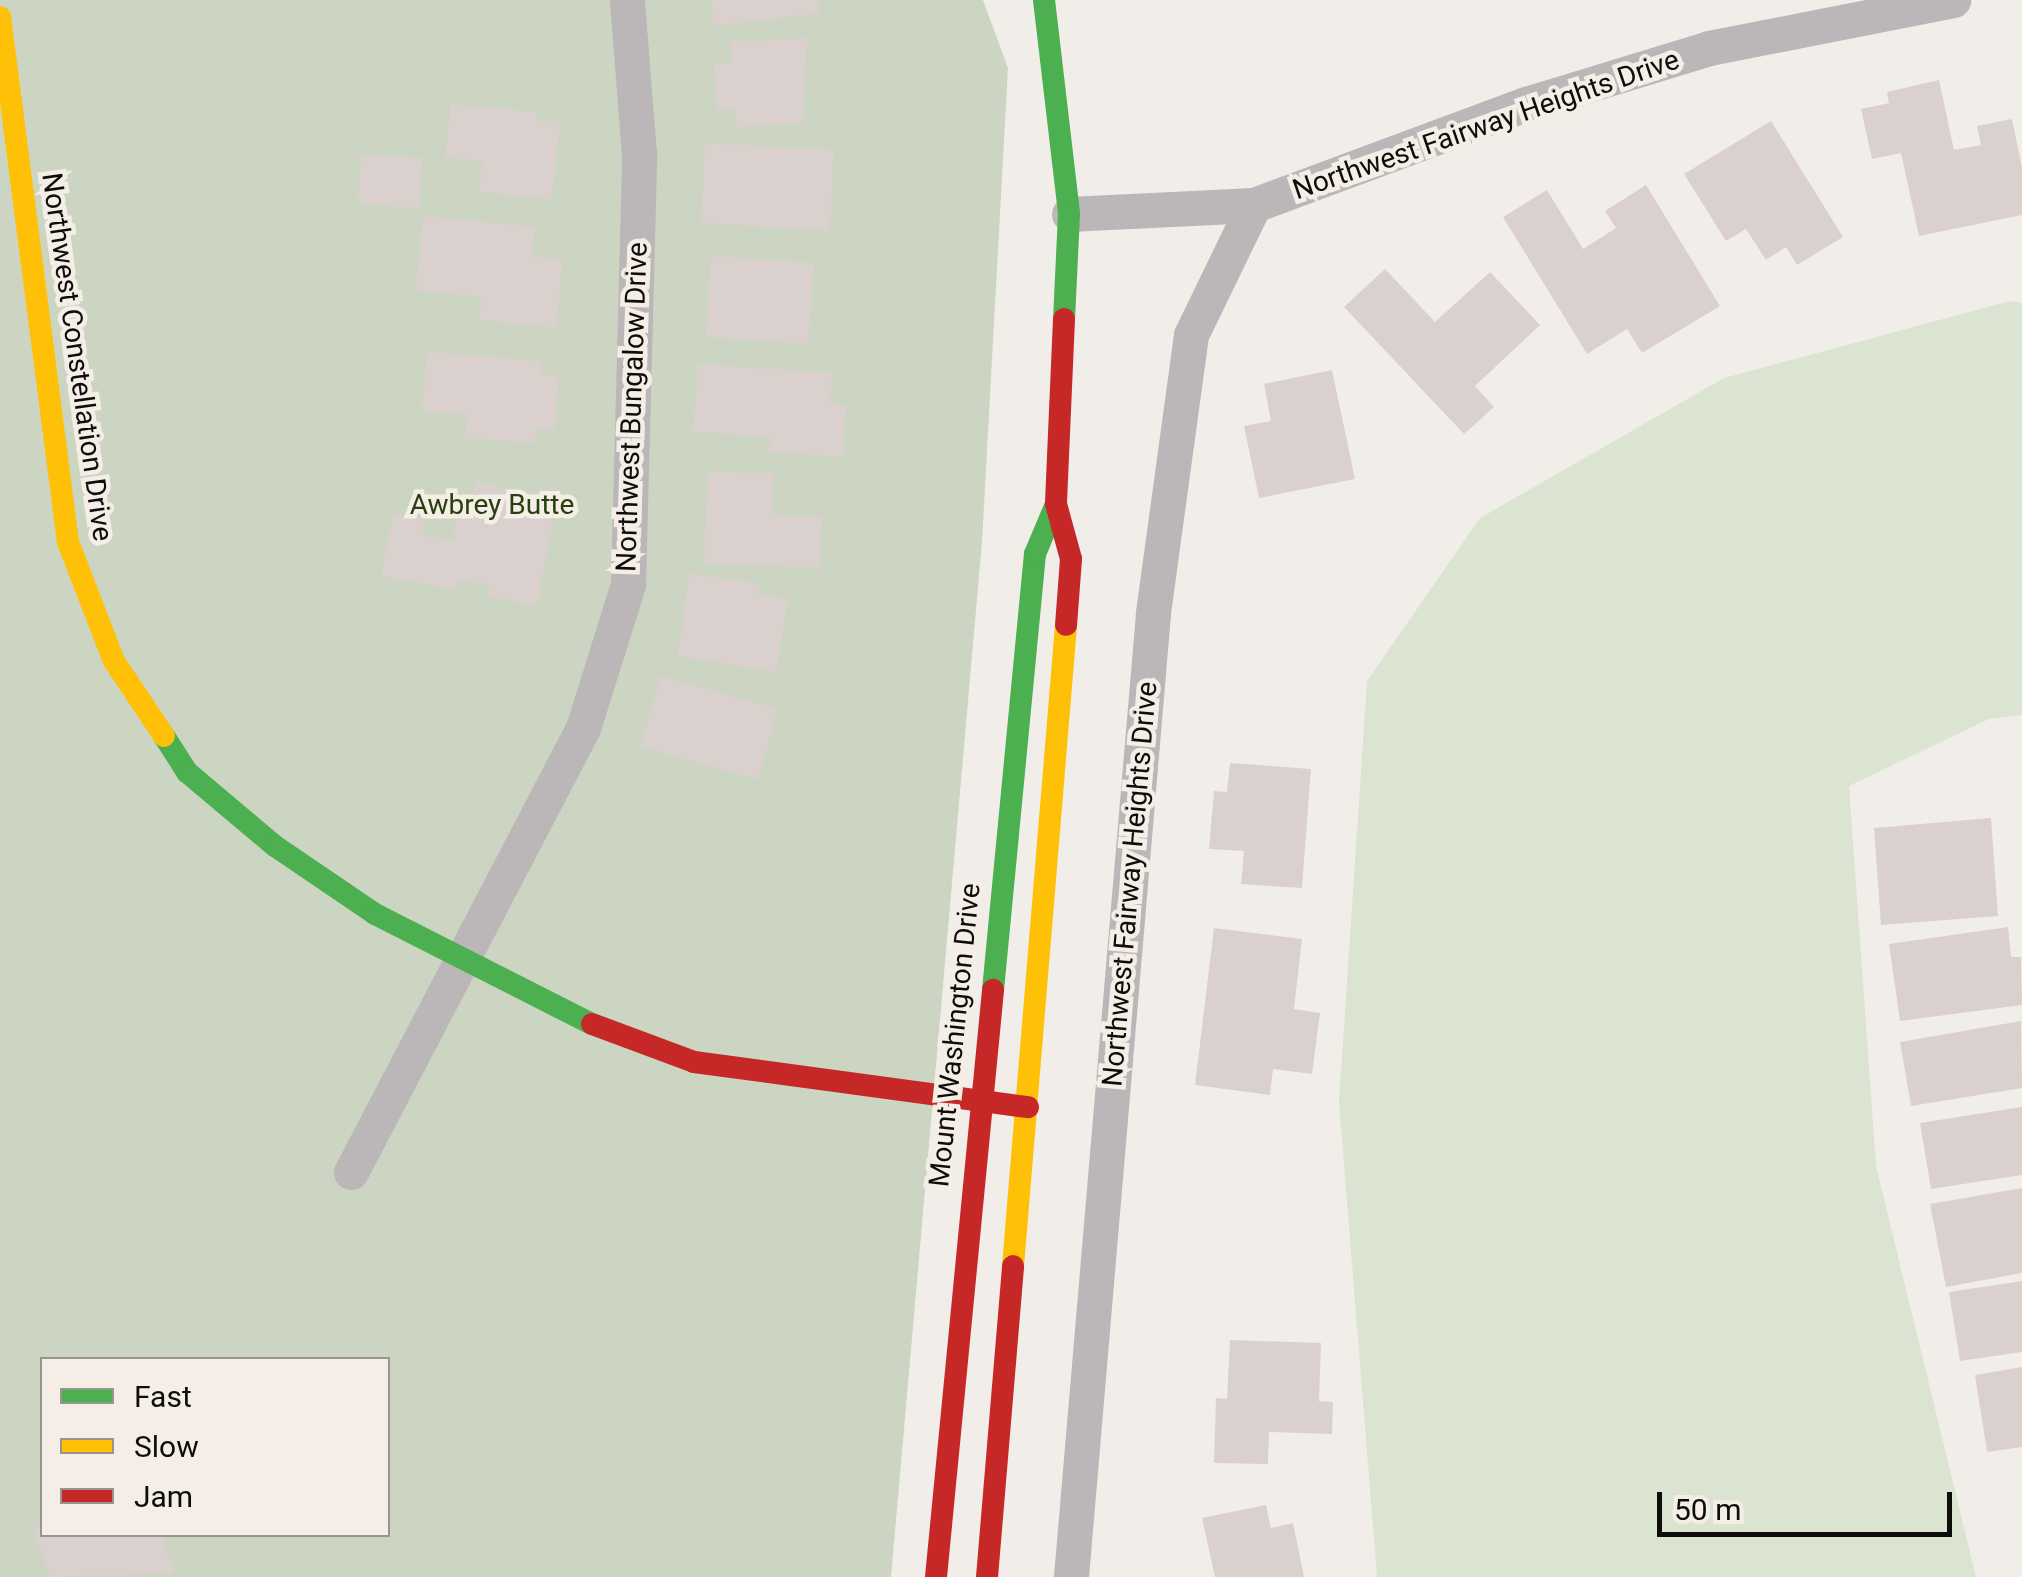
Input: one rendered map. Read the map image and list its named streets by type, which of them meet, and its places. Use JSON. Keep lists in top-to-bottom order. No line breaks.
{"streets":{"main road":["Northwest Constellation Drive","Mount Washington Drive"],"street":["Northwest Fairway Heights Drive","Northwest Bungalow Drive"]},"crossings":[["Northwest Fairway Heights Drive","Mount Washington Drive"],["Northwest Constellation Drive","Northwest Bungalow Drive"],["Northwest Constellation Drive","Mount Washington Drive"]],"parks":["Awbrey Butte"],"legend":["Fast","Slow","Jam"],"scale_bar":"50 m"}
